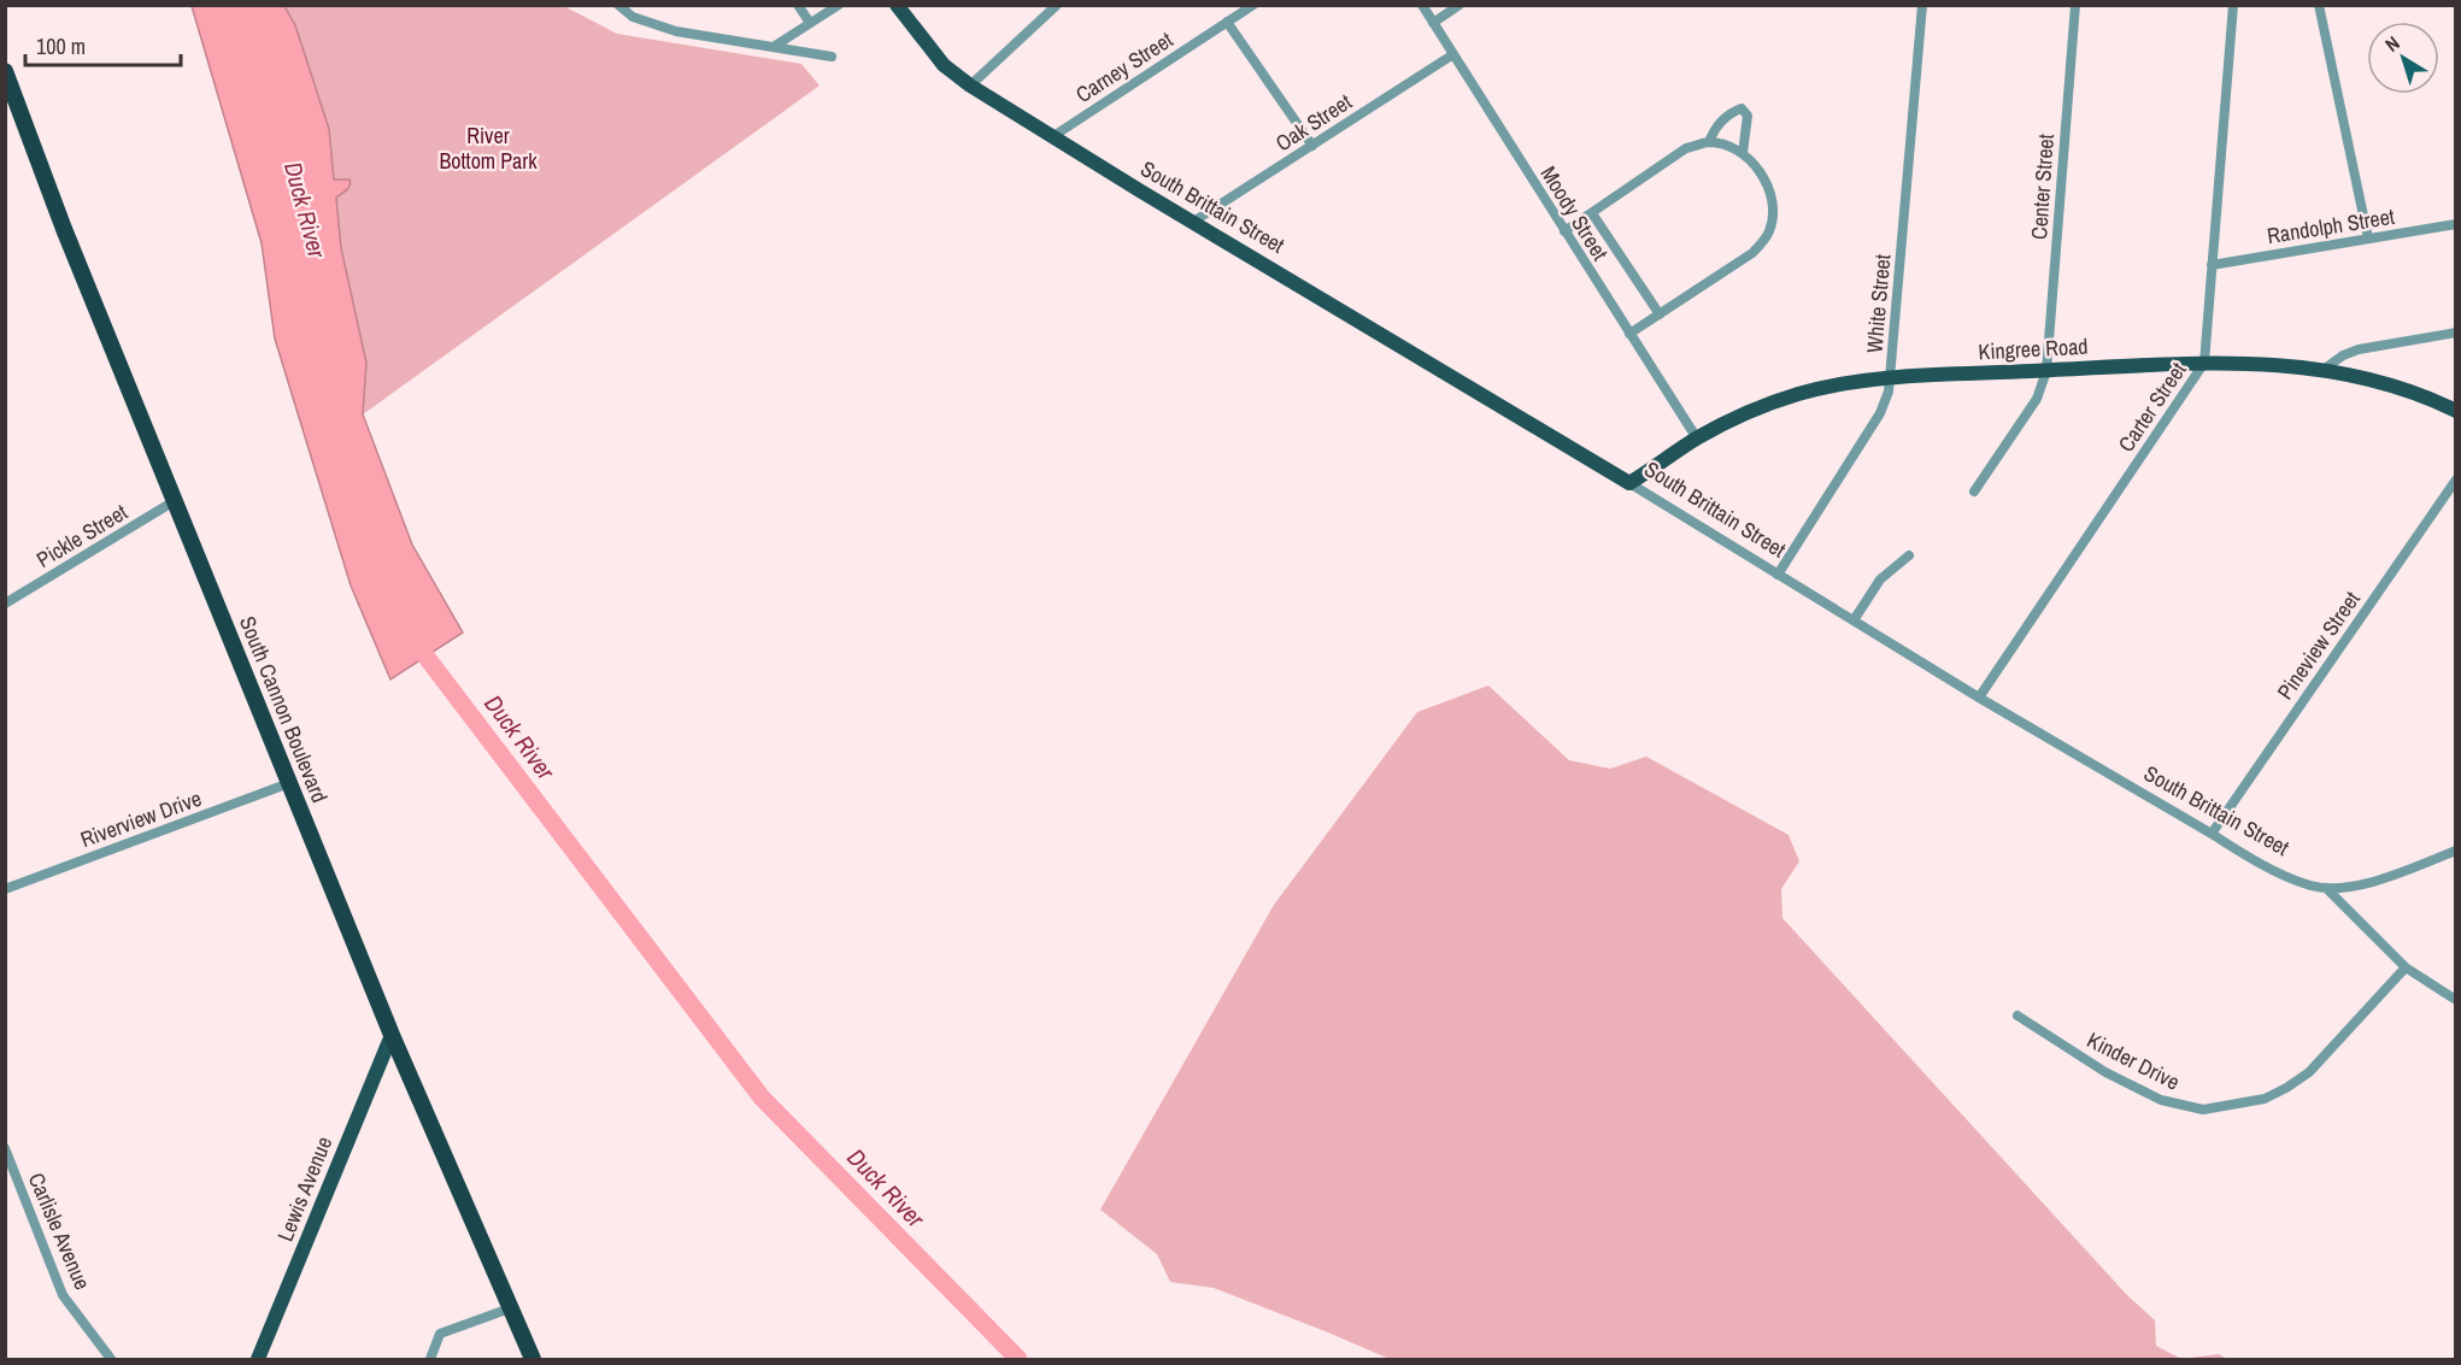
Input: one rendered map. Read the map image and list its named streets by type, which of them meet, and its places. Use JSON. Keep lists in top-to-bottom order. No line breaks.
{"streets":{"highway":["South Cannon Boulevard"],"main road":["South Brittain Street","Kingree Road","Lewis Avenue"],"street":["Carney Street","Oak Street","Center Street","Moody Street","Randolph Street","White Street","Carter Street","Pickle Street","Pineview Street","Riverview Drive","Kinder Drive","Carlisle Avenue"]},"crossings":[["Carney Street","South Brittain Street"],["Oak Street","South Brittain Street"],["Oak Street","Moody Street"],["Center Street","Kingree Road"],["South Brittain Street","White Street"],["South Brittain Street","Kingree Road"],["South Brittain Street","Carter Street"],["South Brittain Street","Pineview Street"],["Moody Street","Kingree Road"],["Randolph Street","Carter Street"],["White Street","Kingree Road"],["Kingree Road","Carter Street"],["Pickle Street","South Cannon Boulevard"],["South Cannon Boulevard","Riverview Drive"],["South Cannon Boulevard","Lewis Avenue"]],"water":["Duck River"],"parks":["River Bottom Park"],"scale_bar":"100 m","north":"top left"}
